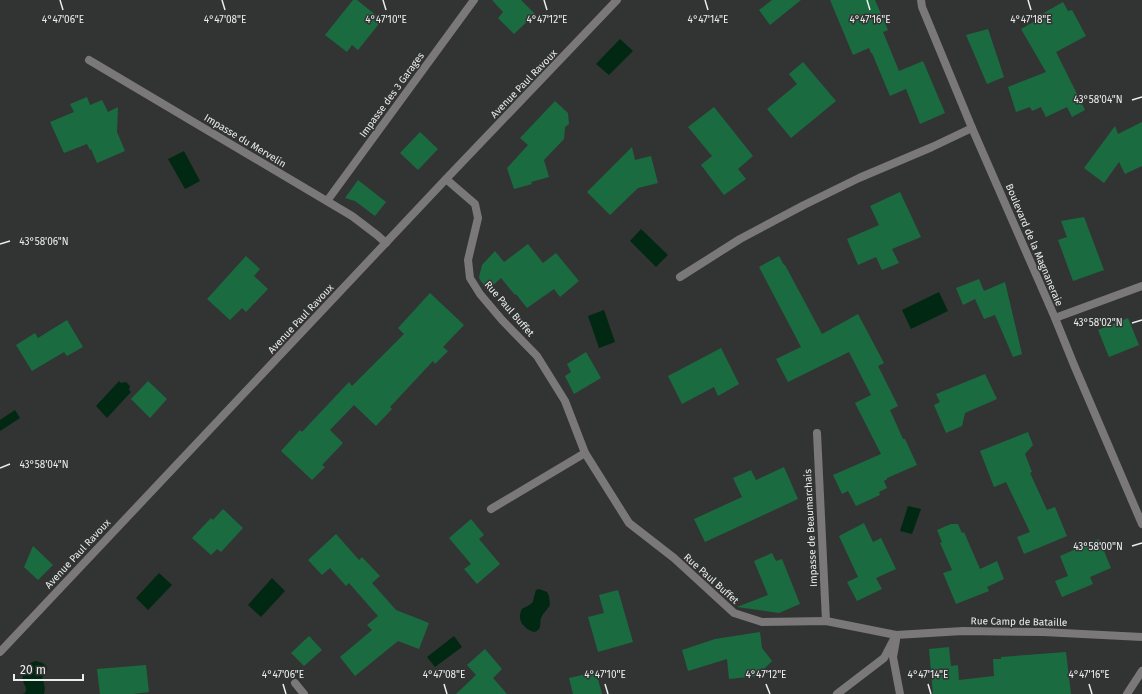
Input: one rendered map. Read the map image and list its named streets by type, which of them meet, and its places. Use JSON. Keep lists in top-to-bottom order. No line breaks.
{"streets":{"street":["Avenue Paul Ravoux","Impasse des 3 Garages","Impasse du Mervelin","Boulevard de la Magnaneraie","Rue Paul Buffet","Impasse de Beaumarchais","Rue Camp de Bataille"]},"crossings":[["Avenue Paul Ravoux","Impasse du Mervelin"],["Avenue Paul Ravoux","Rue Paul Buffet"],["Impasse des 3 Garages","Impasse du Mervelin"],["Rue Paul Buffet","Impasse de Beaumarchais"],["Rue Paul Buffet","Rue Camp de Bataille"]],"scale_bar":"20 m","coordinates":["4°47'06\"E","4°47'08\"E","4°47'10\"E","4°47'12\"E","4°47'14\"E","4°47'16\"E","4°47'18\"E","43°58'04\"N","43°58'06\"N","43°58'02\"N","43°58'00\"N"]}
